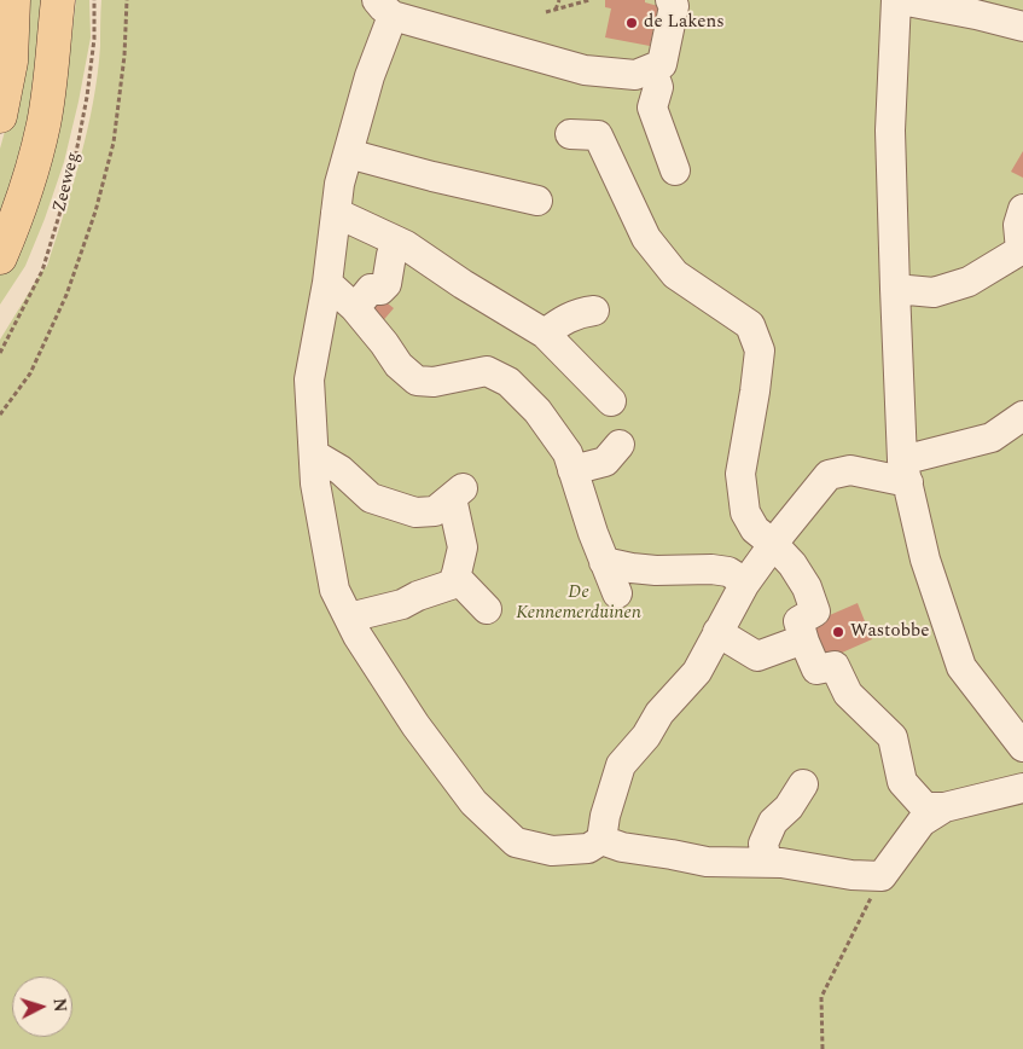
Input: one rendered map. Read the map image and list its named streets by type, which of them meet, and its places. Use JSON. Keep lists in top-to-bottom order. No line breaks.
{"streets":{"main road":["Zeeweg"]},"parks":["De Kennemerduinen"],"places":["de Lakens","Wastobbe"],"north":"right"}
